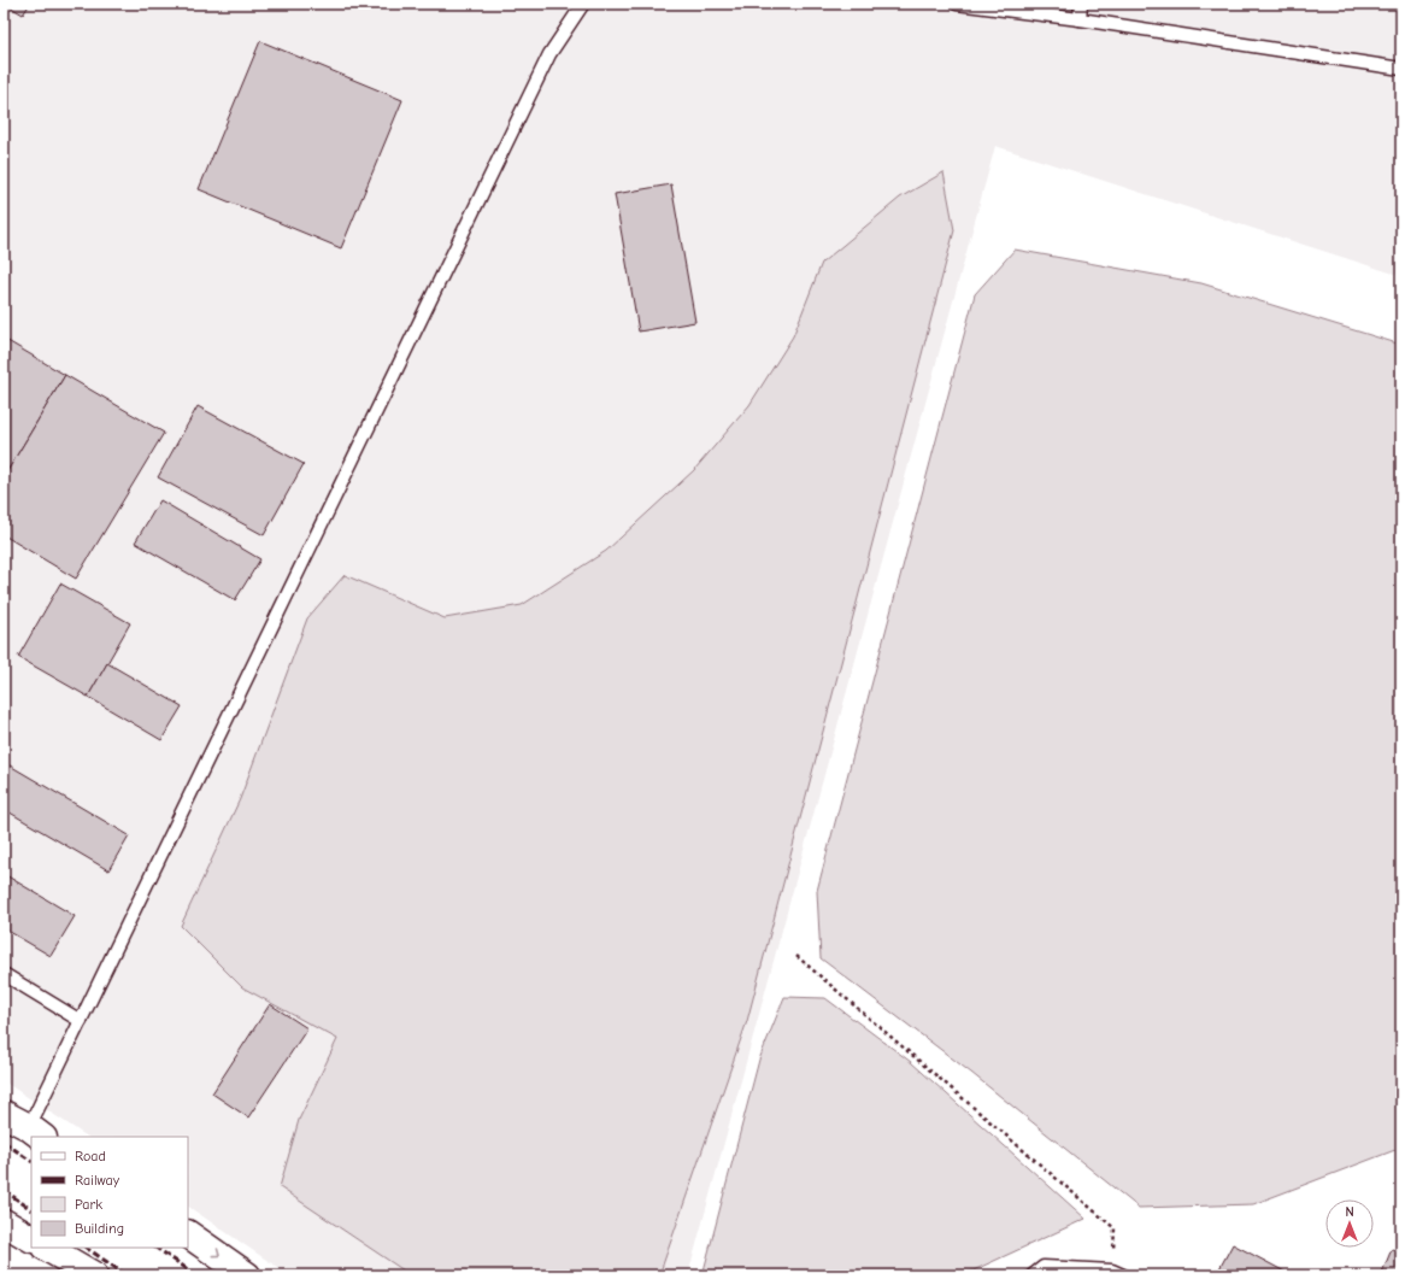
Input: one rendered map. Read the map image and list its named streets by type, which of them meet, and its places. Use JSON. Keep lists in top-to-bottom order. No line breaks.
{"legend":["Road","Railway","Park","Building"],"north":"top"}
